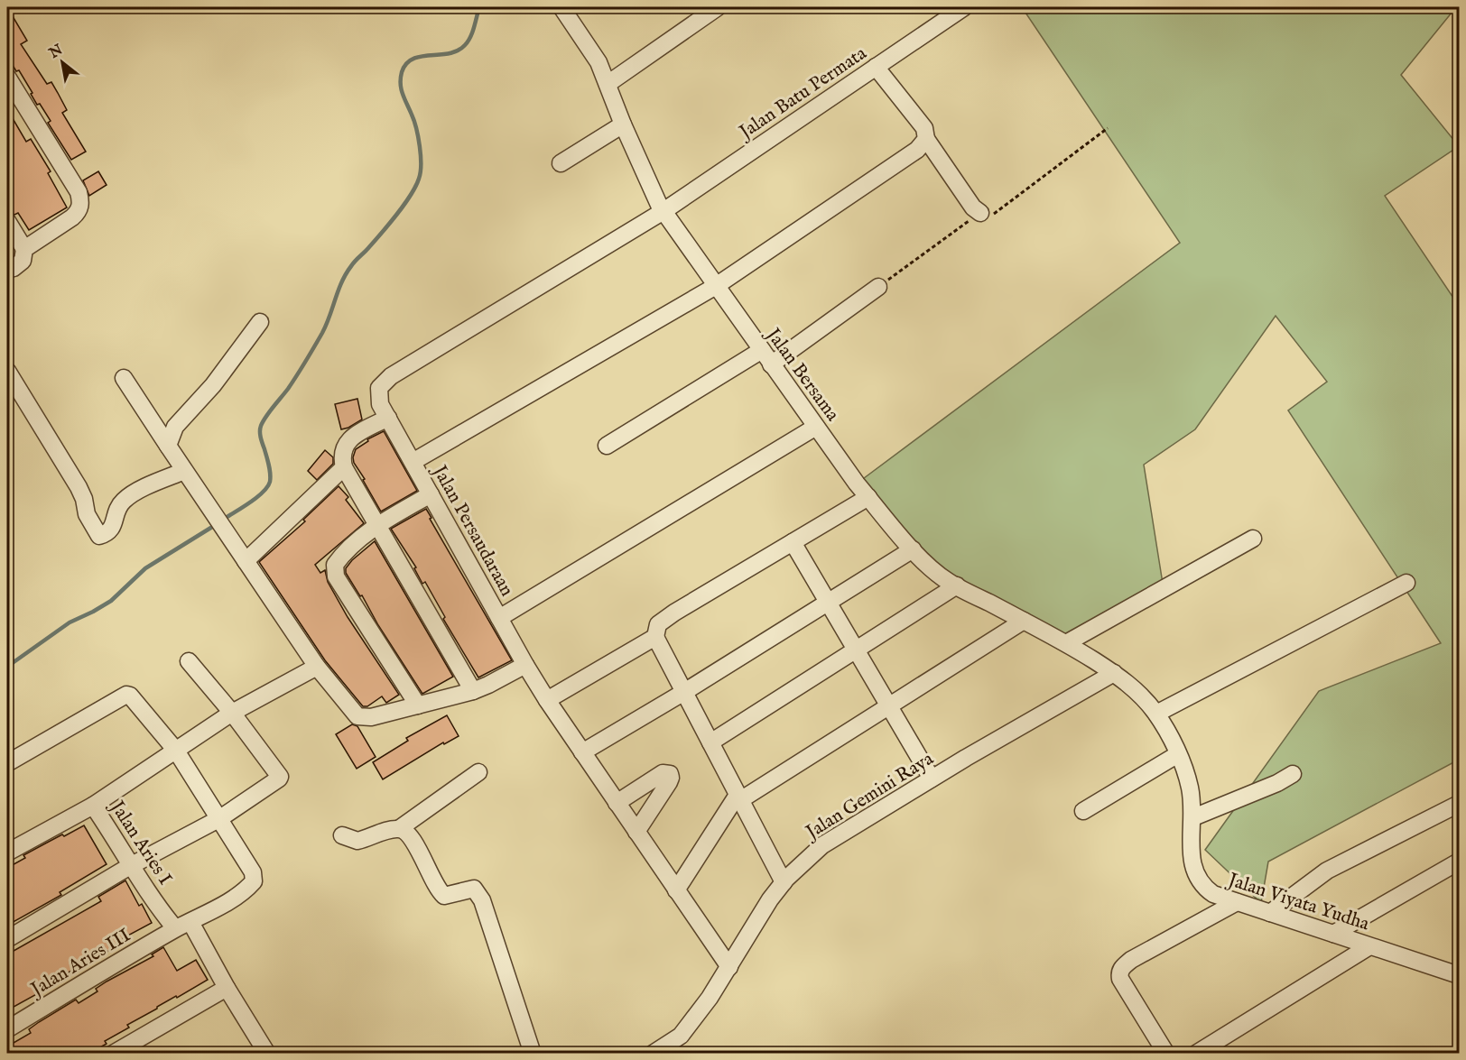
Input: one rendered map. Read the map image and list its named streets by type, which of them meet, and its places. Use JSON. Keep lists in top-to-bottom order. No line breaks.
{"streets":{"street":["Jalan Batu Permata","Jalan Bersama","Jalan Persaudaraan","Jalan Gemini Raya","Jalan Aries I","Jalan Viyata Yudha","Jalan Aries III"]},"crossings":[["Jalan Batu Permata","Jalan Bersama"],["Jalan Batu Permata","Jalan Persaudaraan"],["Jalan Bersama","Jalan Persaudaraan"],["Jalan Bersama","Jalan Gemini Raya"],["Jalan Bersama","Jalan Viyata Yudha"],["Jalan Persaudaraan","Jalan Gemini Raya"],["Jalan Gemini Raya","Jalan Viyata Yudha"],["Jalan Aries I","Jalan Aries III"]],"north":"top left"}
